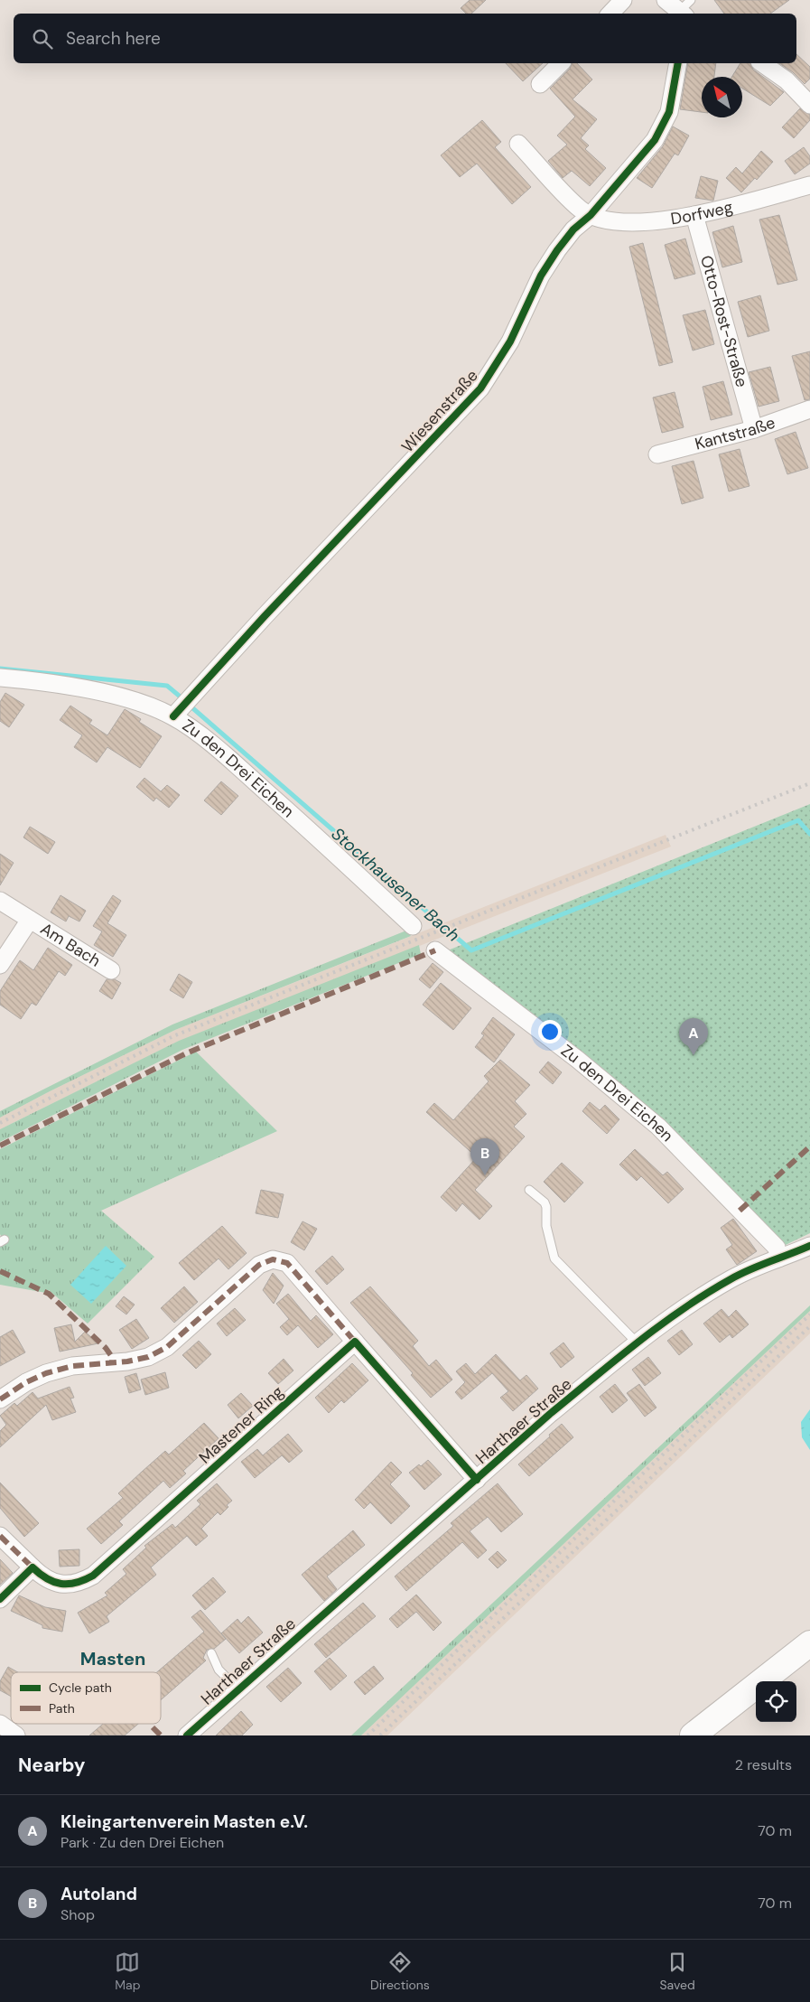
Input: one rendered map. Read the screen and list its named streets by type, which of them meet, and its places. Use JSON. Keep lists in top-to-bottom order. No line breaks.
{"streets":{"street":["Dorfweg","Otto-Rost-Straße","Wiesenstraße","Kantstraße","Zu den Drei Eichen","Am Bach","Harthaer Straße","Mastener Ring"]},"crossings":[["Dorfweg","Otto-Rost-Straße"],["Dorfweg","Wiesenstraße"],["Otto-Rost-Straße","Kantstraße"],["Wiesenstraße","Zu den Drei Eichen"],["Zu den Drei Eichen","Harthaer Straße"]],"districts":["Masten"],"water":["Stockhausener Bach"],"legend":["Cycle path","Path"],"north":"top left","page":{"search":"Search here","pins":["A","B"],"heading":["Nearby","2 results"],"list":[{"mark":"A","name":"Kleingartenverein Masten e.V.","note":"Park · Zu den Drei Eichen","value":"70 m"},{"mark":"B","name":"Autoland","note":"Shop","value":"70 m"}],"nav":["Map","Directions","Saved"]}}
